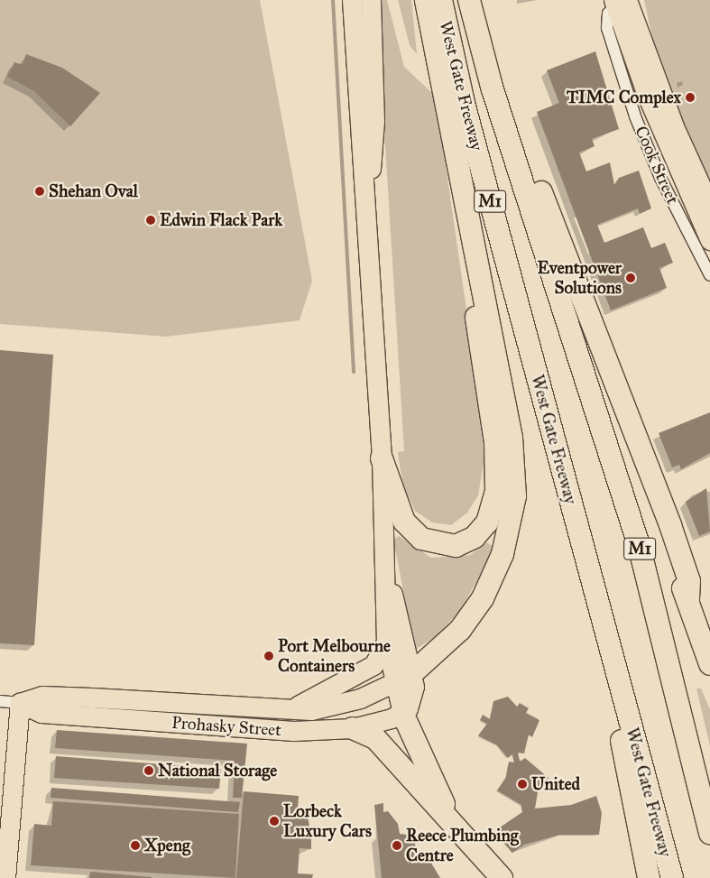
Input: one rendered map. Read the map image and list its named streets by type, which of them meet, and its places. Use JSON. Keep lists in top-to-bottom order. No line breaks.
{"streets":{"highway":["West Gate Freeway","M1"],"main road":["Cook Street","Prohasky Street"]},"crossings":[["West Gate Freeway","M1"]],"places":["TIMC Complex","Shehan Oval","Edwin Flack Park","Eventpower Solutions","Port Melbourne Containers","National Storage","United","Lorbeck Luxury Cars","Xpeng","Reece Plumbing Centre"]}
